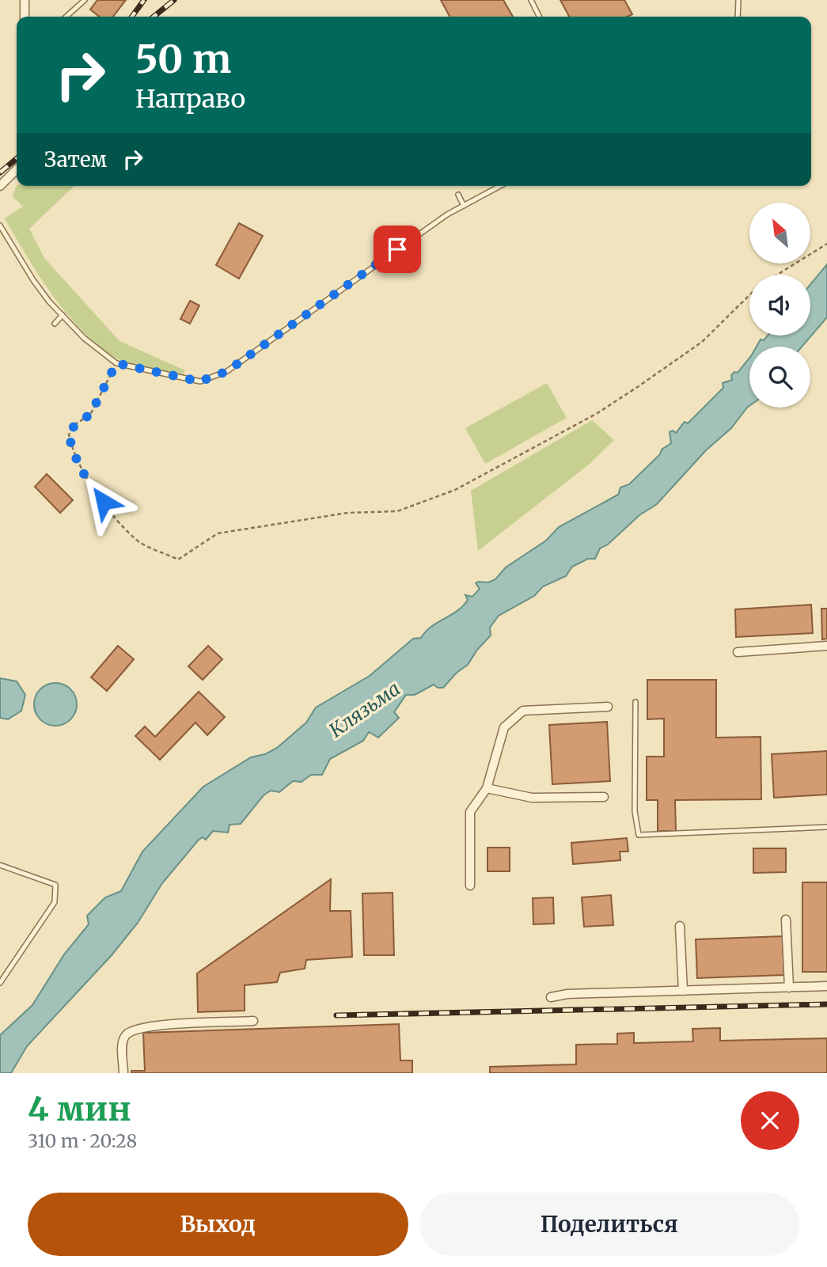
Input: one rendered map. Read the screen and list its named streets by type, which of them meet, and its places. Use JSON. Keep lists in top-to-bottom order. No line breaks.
{"water":["Клязьма"],"north":"top left","page":{"turn":["50 m","Направо"],"then":"Затем","heading":["4 мин","310 m · 20:28"],"buttons":["Выход","Поделиться"]}}
